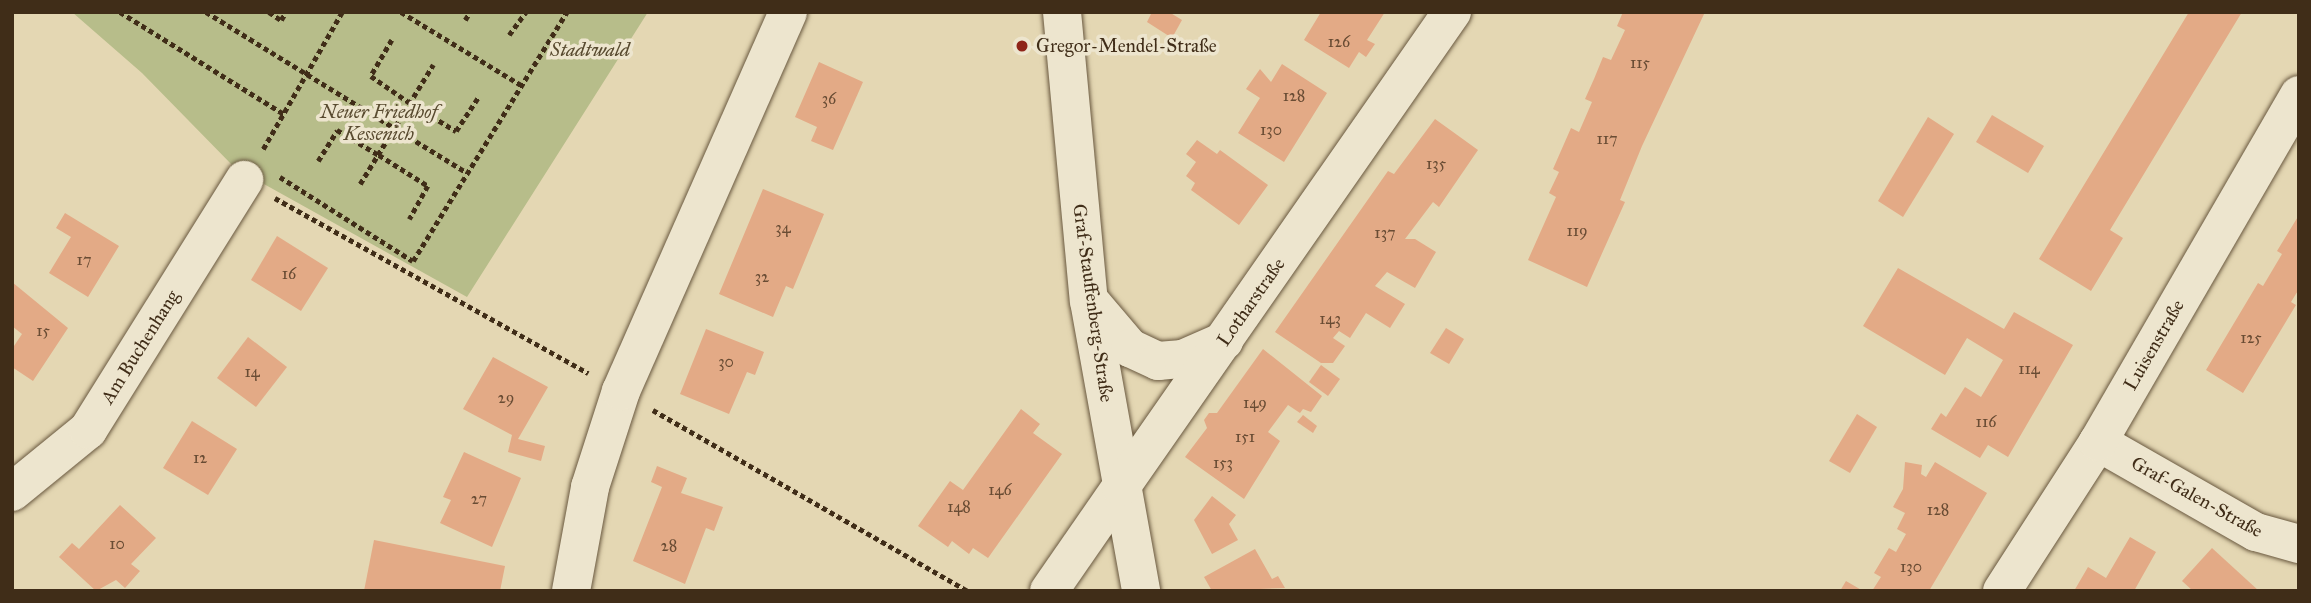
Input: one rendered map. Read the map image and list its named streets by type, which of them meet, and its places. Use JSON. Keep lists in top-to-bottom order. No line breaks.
{"streets":{"street":["Lotharstraße","Graf-Stauffenberg-Straße","Luisenstraße","Am Buchenhang","Graf-Galen-Straße"]},"crossings":[["Lotharstraße","Graf-Stauffenberg-Straße"],["Luisenstraße","Graf-Galen-Straße"]],"parks":["Stadtwald","Neuer Friedhof Kessenich"],"places":["Gregor-Mendel-Straße"],"house_numbers":["126","115","128","36","130","117","135","34","119","137","17","16","32","143","15","125","30","114","14","29","149","116","151","12","153","146","27","148","128","10","28","130"]}
